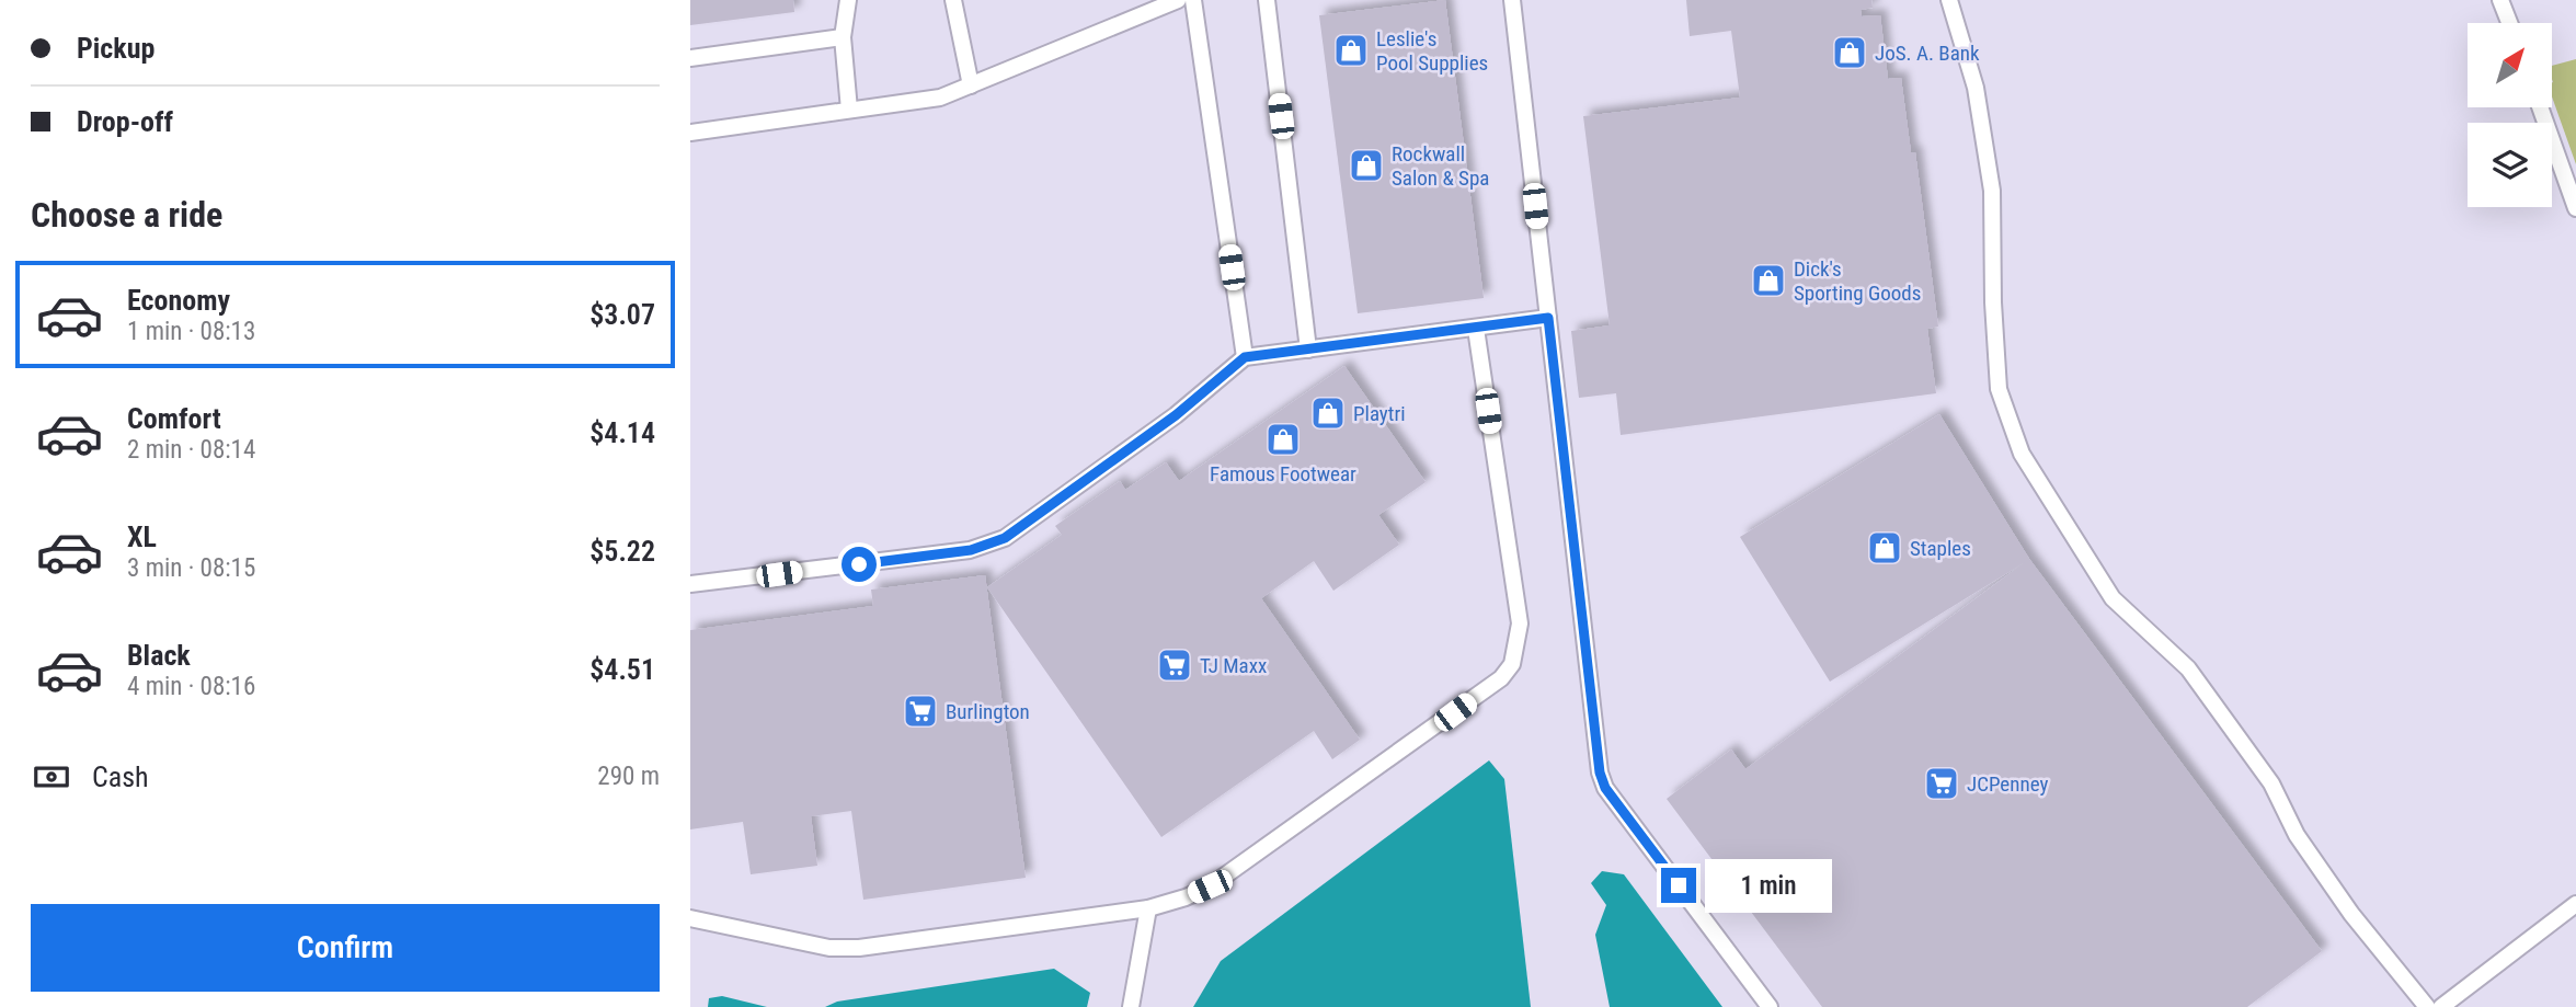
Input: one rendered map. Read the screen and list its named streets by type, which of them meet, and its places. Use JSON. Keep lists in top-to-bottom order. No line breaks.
{"places":{"shop":["Leslie's Pool Supplies","JoS. A. Bank","Rockwall Salon & Spa","Dick's Sporting Goods","Playtri","Famous Footwear","Staples"],"supermarket":["TJ Maxx","Burlington","JCPenney"]},"north":"top right","page":{"banner":["Pickup","Drop-off"],"heading":"Choose a ride","list":[{"name":"Economy","note":"1 min · 08:13","value":"$3.07"},{"name":"Comfort","note":"2 min · 08:14","value":"$4.14"},{"name":"XL","note":"3 min · 08:15","value":"$5.22"},{"name":"Black","note":"4 min · 08:16","value":"$4.51"}],"pay":["Cash","290 m"],"bubble":"1 min","buttons":"Confirm"}}
